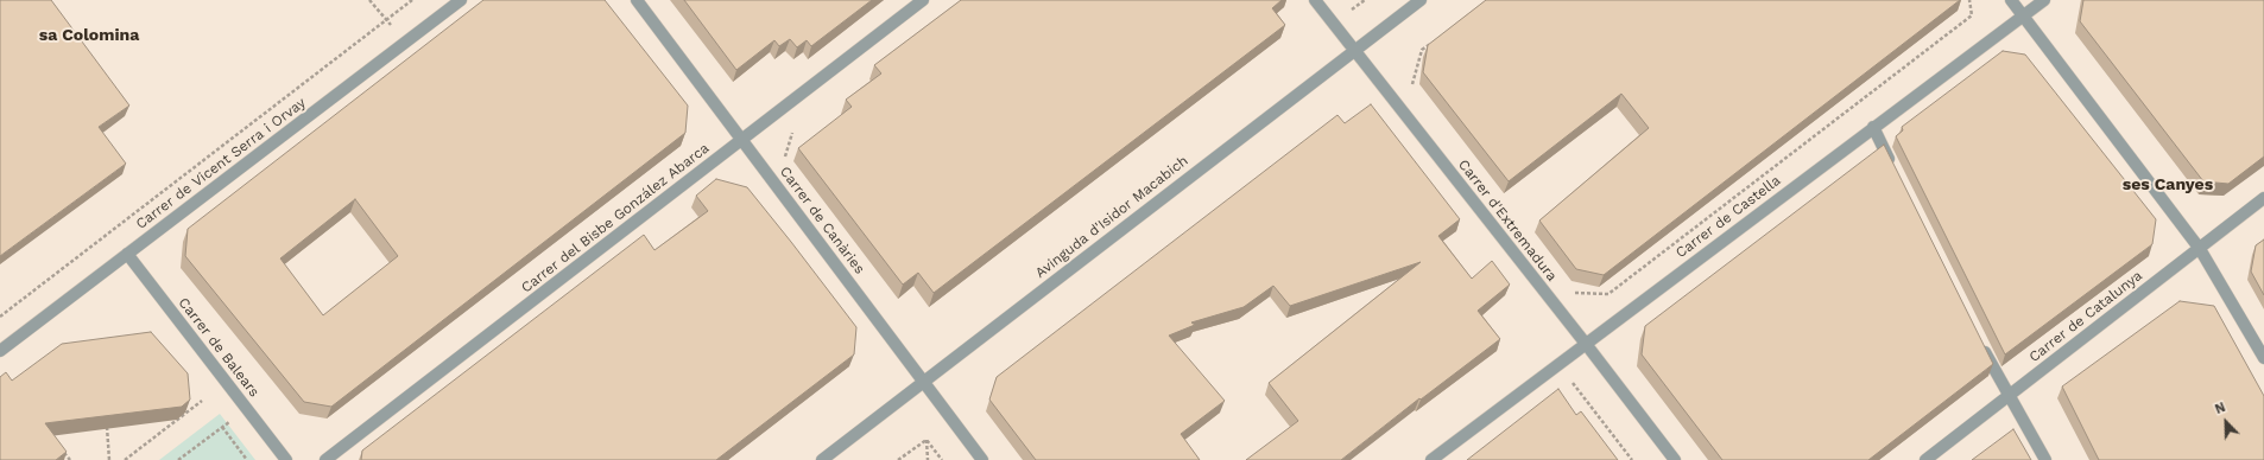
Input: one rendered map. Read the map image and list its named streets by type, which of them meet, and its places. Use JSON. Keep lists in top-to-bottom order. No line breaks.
{"streets":{"street":["Carrer de Vicent Serra i Orvay","Avinguda d'Isidor Macabich","Carrer de Castella","Carrer del Bisbe González Abarca","Carrer de Canàries","Carrer d'Extremadura","Carrer de Catalunya","Carrer de Balears"]},"crossings":[["Carrer de Vicent Serra i Orvay","Carrer de Balears"],["Avinguda d'Isidor Macabich","Carrer de Canàries"],["Avinguda d'Isidor Macabich","Carrer d'Extremadura"],["Carrer de Castella","Carrer d'Extremadura"],["Carrer del Bisbe González Abarca","Carrer de Canàries"]],"districts":["sa Colomina","ses Canyes"],"north":"top left"}
